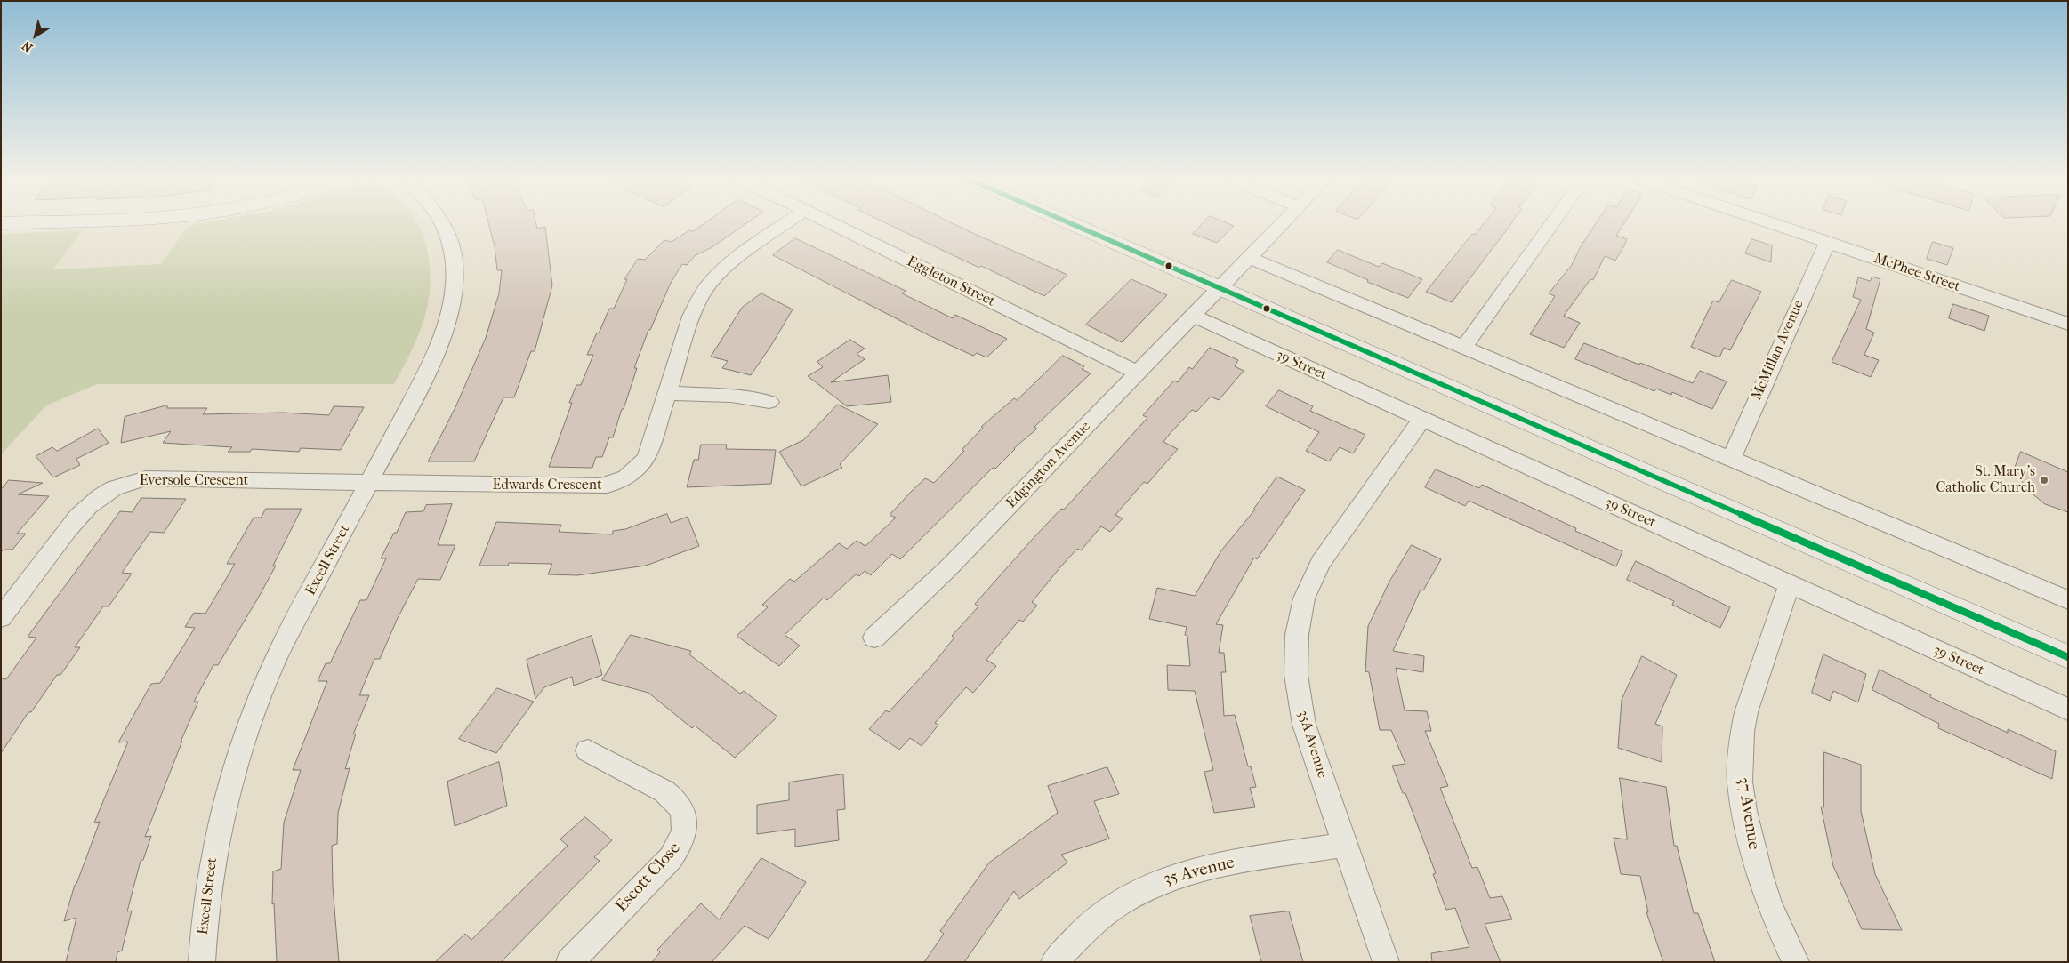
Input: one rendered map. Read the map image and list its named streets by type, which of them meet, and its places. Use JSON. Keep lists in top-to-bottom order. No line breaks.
{"streets":{"street":["McPhee Street","Eggleton Street","McMillan Avenue","39 Street","Edgington Avenue","Eversole Crescent","Edwards Crescent","Excell Street","35A Avenue","37 Avenue","35 Avenue","Escott Close"]},"crossings":[["McPhee Street","McMillan Avenue"],["Eggleton Street","Edgington Avenue"],["39 Street","Edgington Avenue"],["39 Street","35A Avenue"],["39 Street","37 Avenue"],["Eversole Crescent","Edwards Crescent"],["Eversole Crescent","Excell Street"],["Edwards Crescent","Excell Street"],["35A Avenue","35 Avenue"]],"places":["St. Mary's Catholic Church"],"north":"bottom left"}
